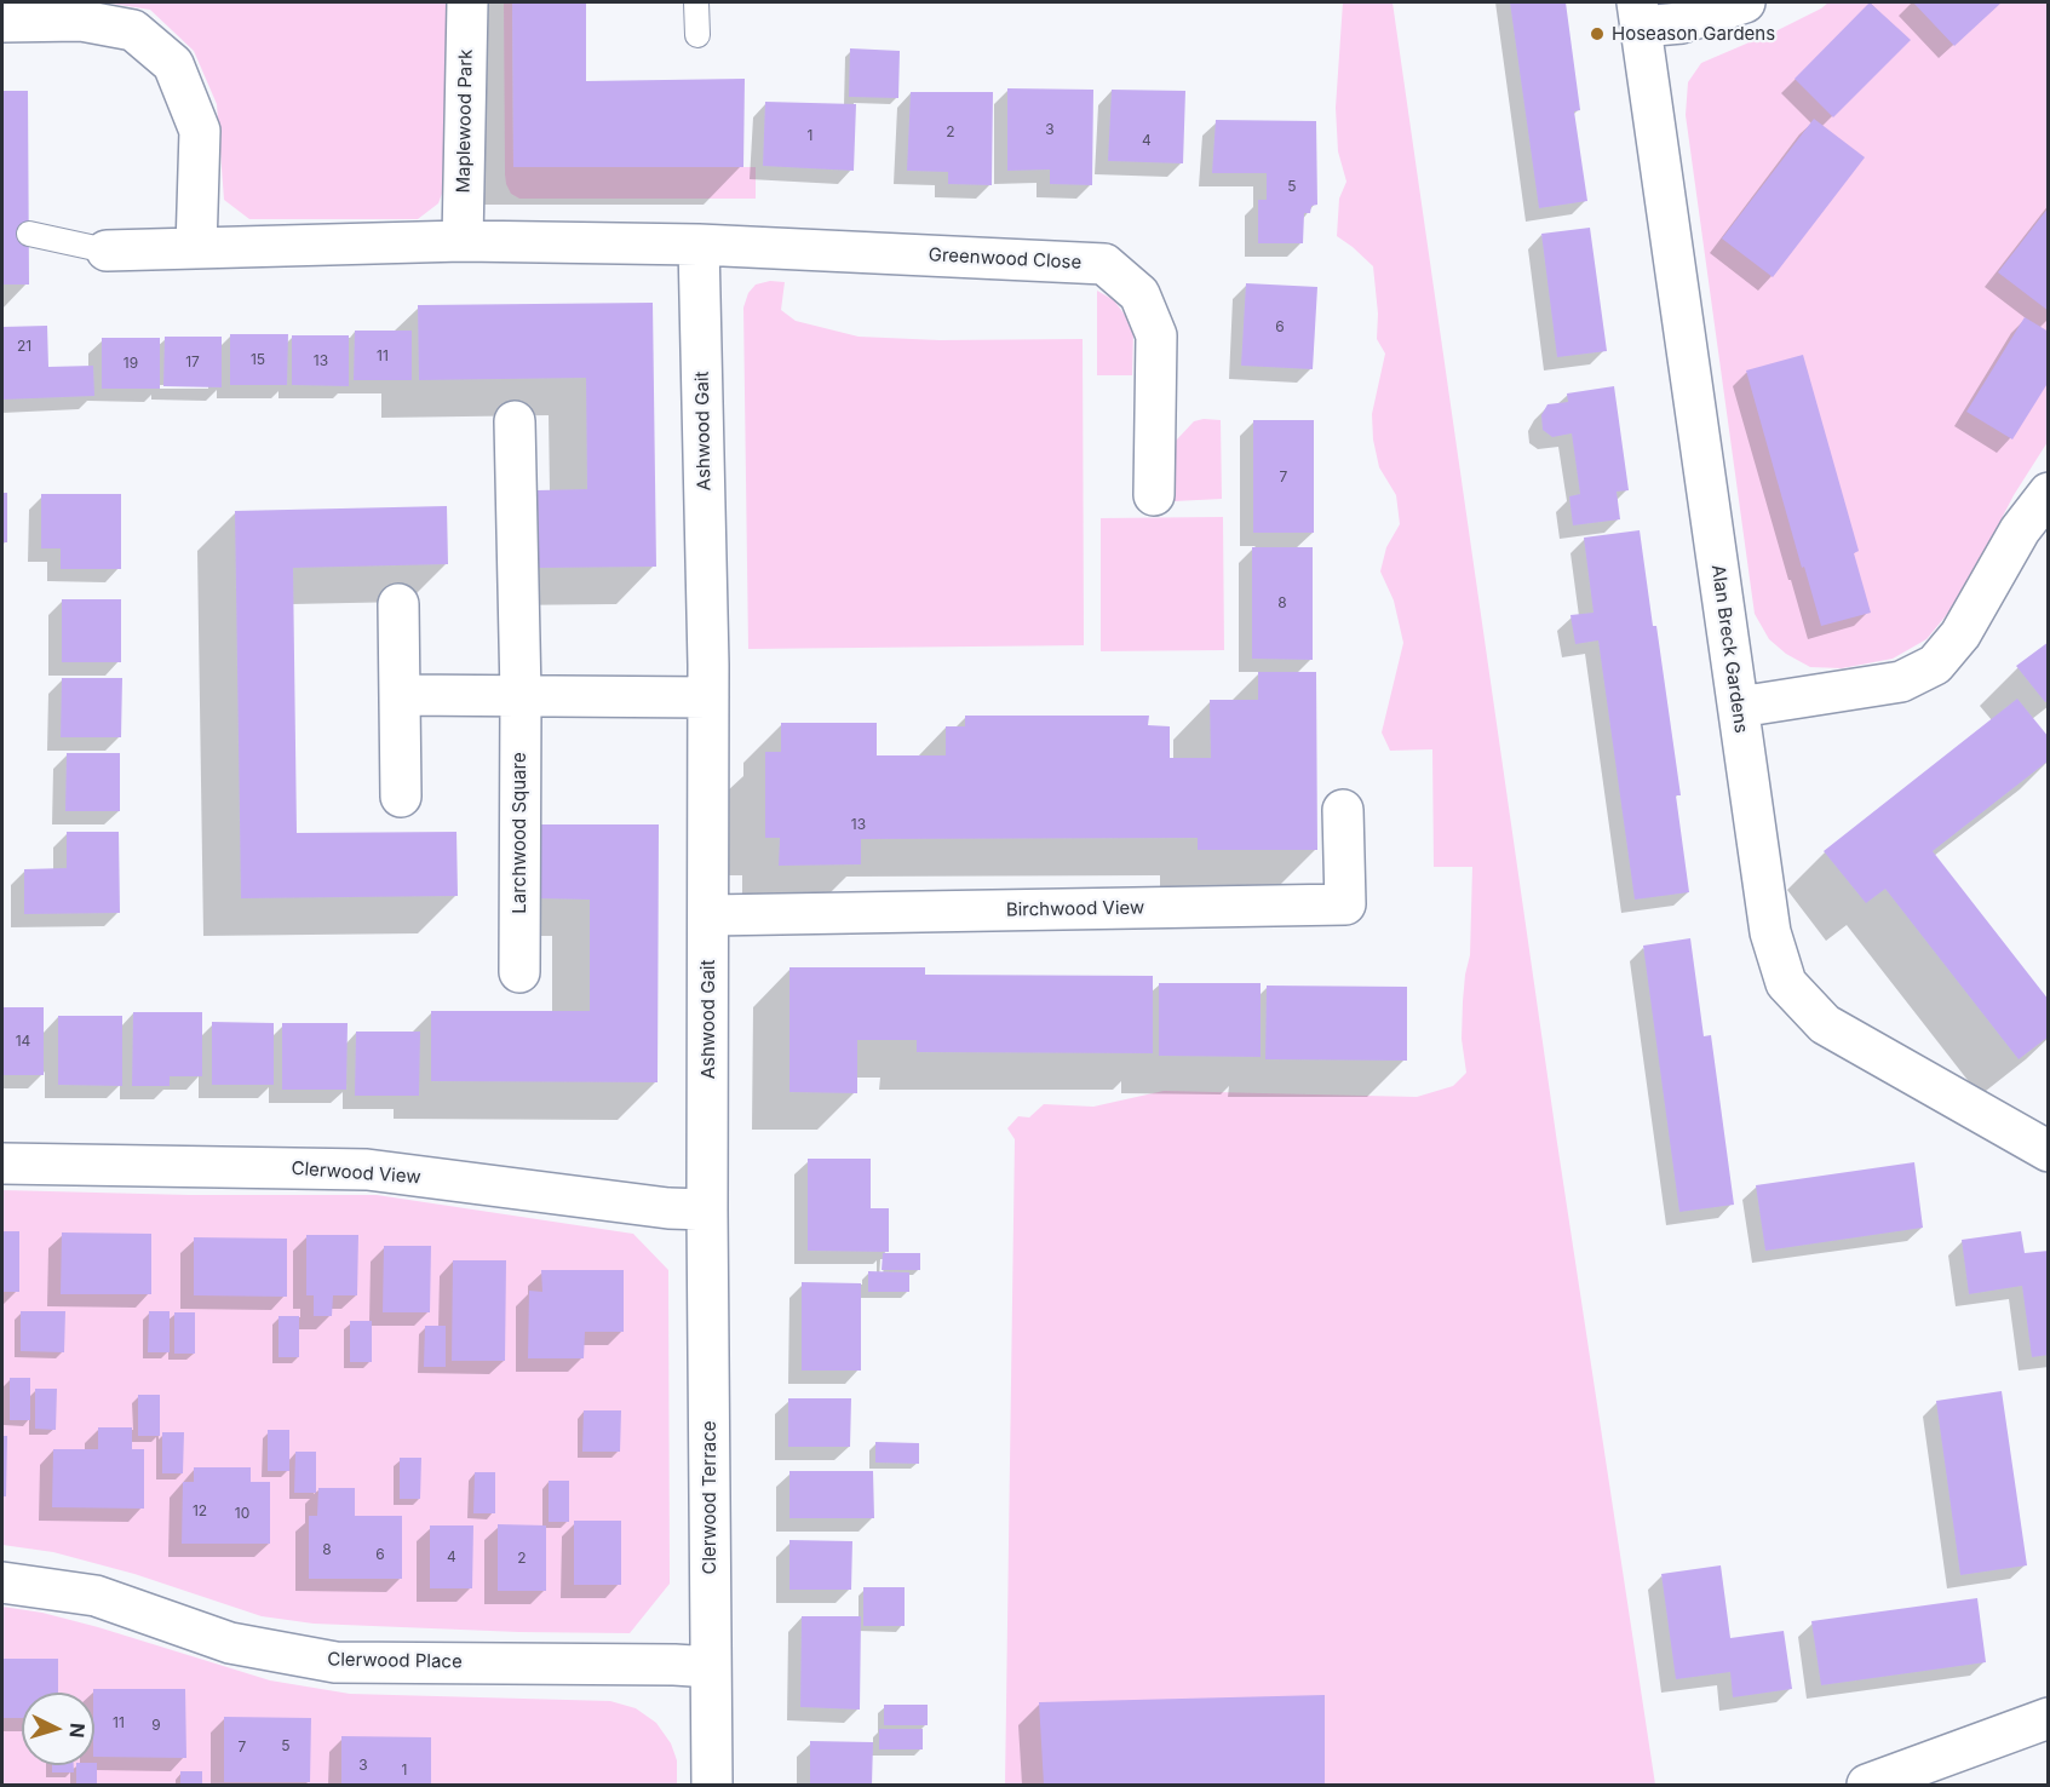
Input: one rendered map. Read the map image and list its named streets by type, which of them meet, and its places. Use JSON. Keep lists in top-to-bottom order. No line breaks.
{"streets":{"street":["Maplewood Park","Greenwood Close","Ashwood Gait","Alan Breck Gardens","Larchwood Square","Birchwood View","Clerwood View","Clerwood Terrace","Clerwood Place"]},"crossings":[["Greenwood Close","Ashwood Gait"],["Ashwood Gait","Birchwood View"],["Ashwood Gait","Clerwood View"],["Ashwood Gait","Clerwood Terrace"],["Clerwood View","Clerwood Terrace"],["Clerwood Terrace","Clerwood Place"]],"places":["Hoseason Gardens"],"house_numbers":["3","2","1","4","5","6","21","11","15","13","17","19","7","8","13","14","12","10","8","6","4","2","11","9","5","7","3","1"],"north":"right"}
